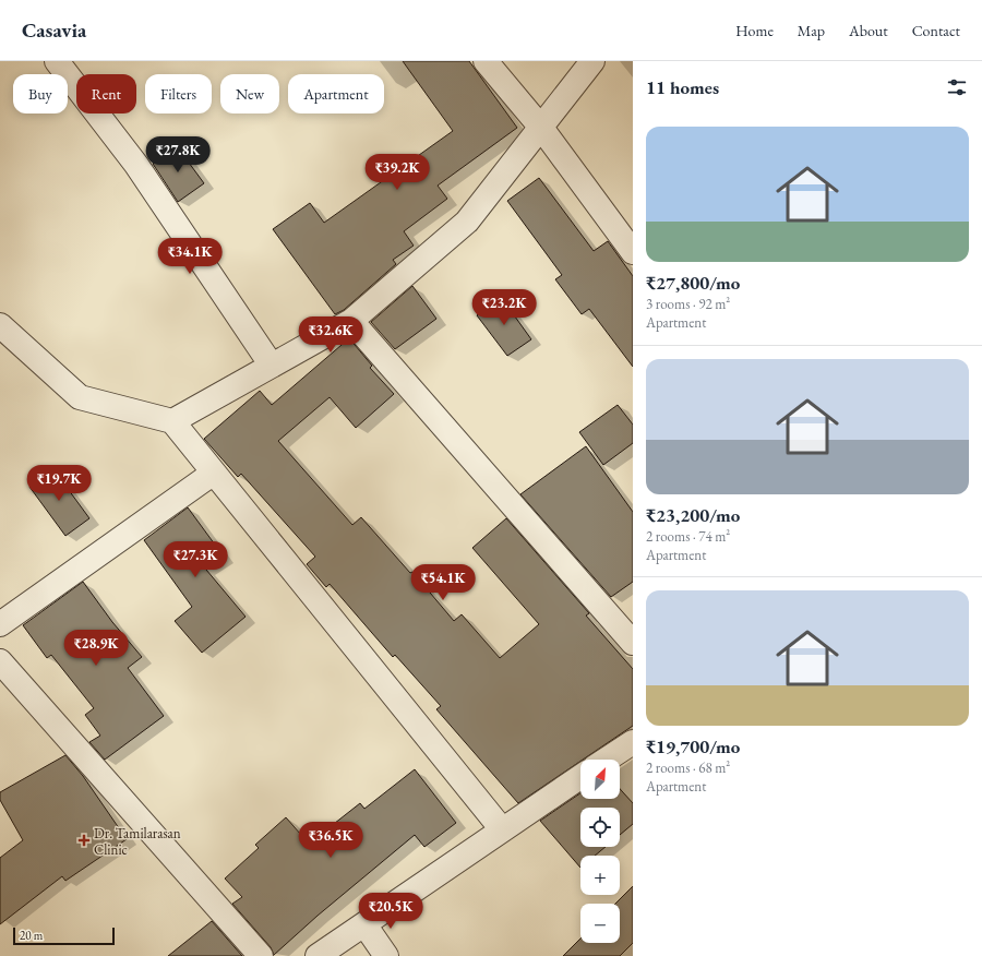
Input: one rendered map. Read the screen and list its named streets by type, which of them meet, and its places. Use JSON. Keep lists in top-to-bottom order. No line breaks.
{"places":{"health":["Dr. Tamilarasan Clinic"]},"scale_bar":"20 m","north":"top right","page":{"header":"Casavia","nav":["Home","Map","About","Contact"],"heading":"11 homes","chip":["Buy","Rent","Filters","New","Apartment"],"list":[{"name":"₹27,800/mo","note":"3 rooms · 92 m² · Apartment"},{"name":"₹23,200/mo","note":"2 rooms · 74 m² · Apartment"},{"name":"₹19,700/mo","note":"2 rooms · 68 m² · Apartment"}],"price":["₹27.8K","₹39.2K","₹34.1K","₹23.2K","₹32.6K","₹19.7K","₹27.3K","₹54.1K","₹28.9K","₹36.5K","₹20.5K"],"map_buttons":["+","−"],"scale":"20 m"}}
